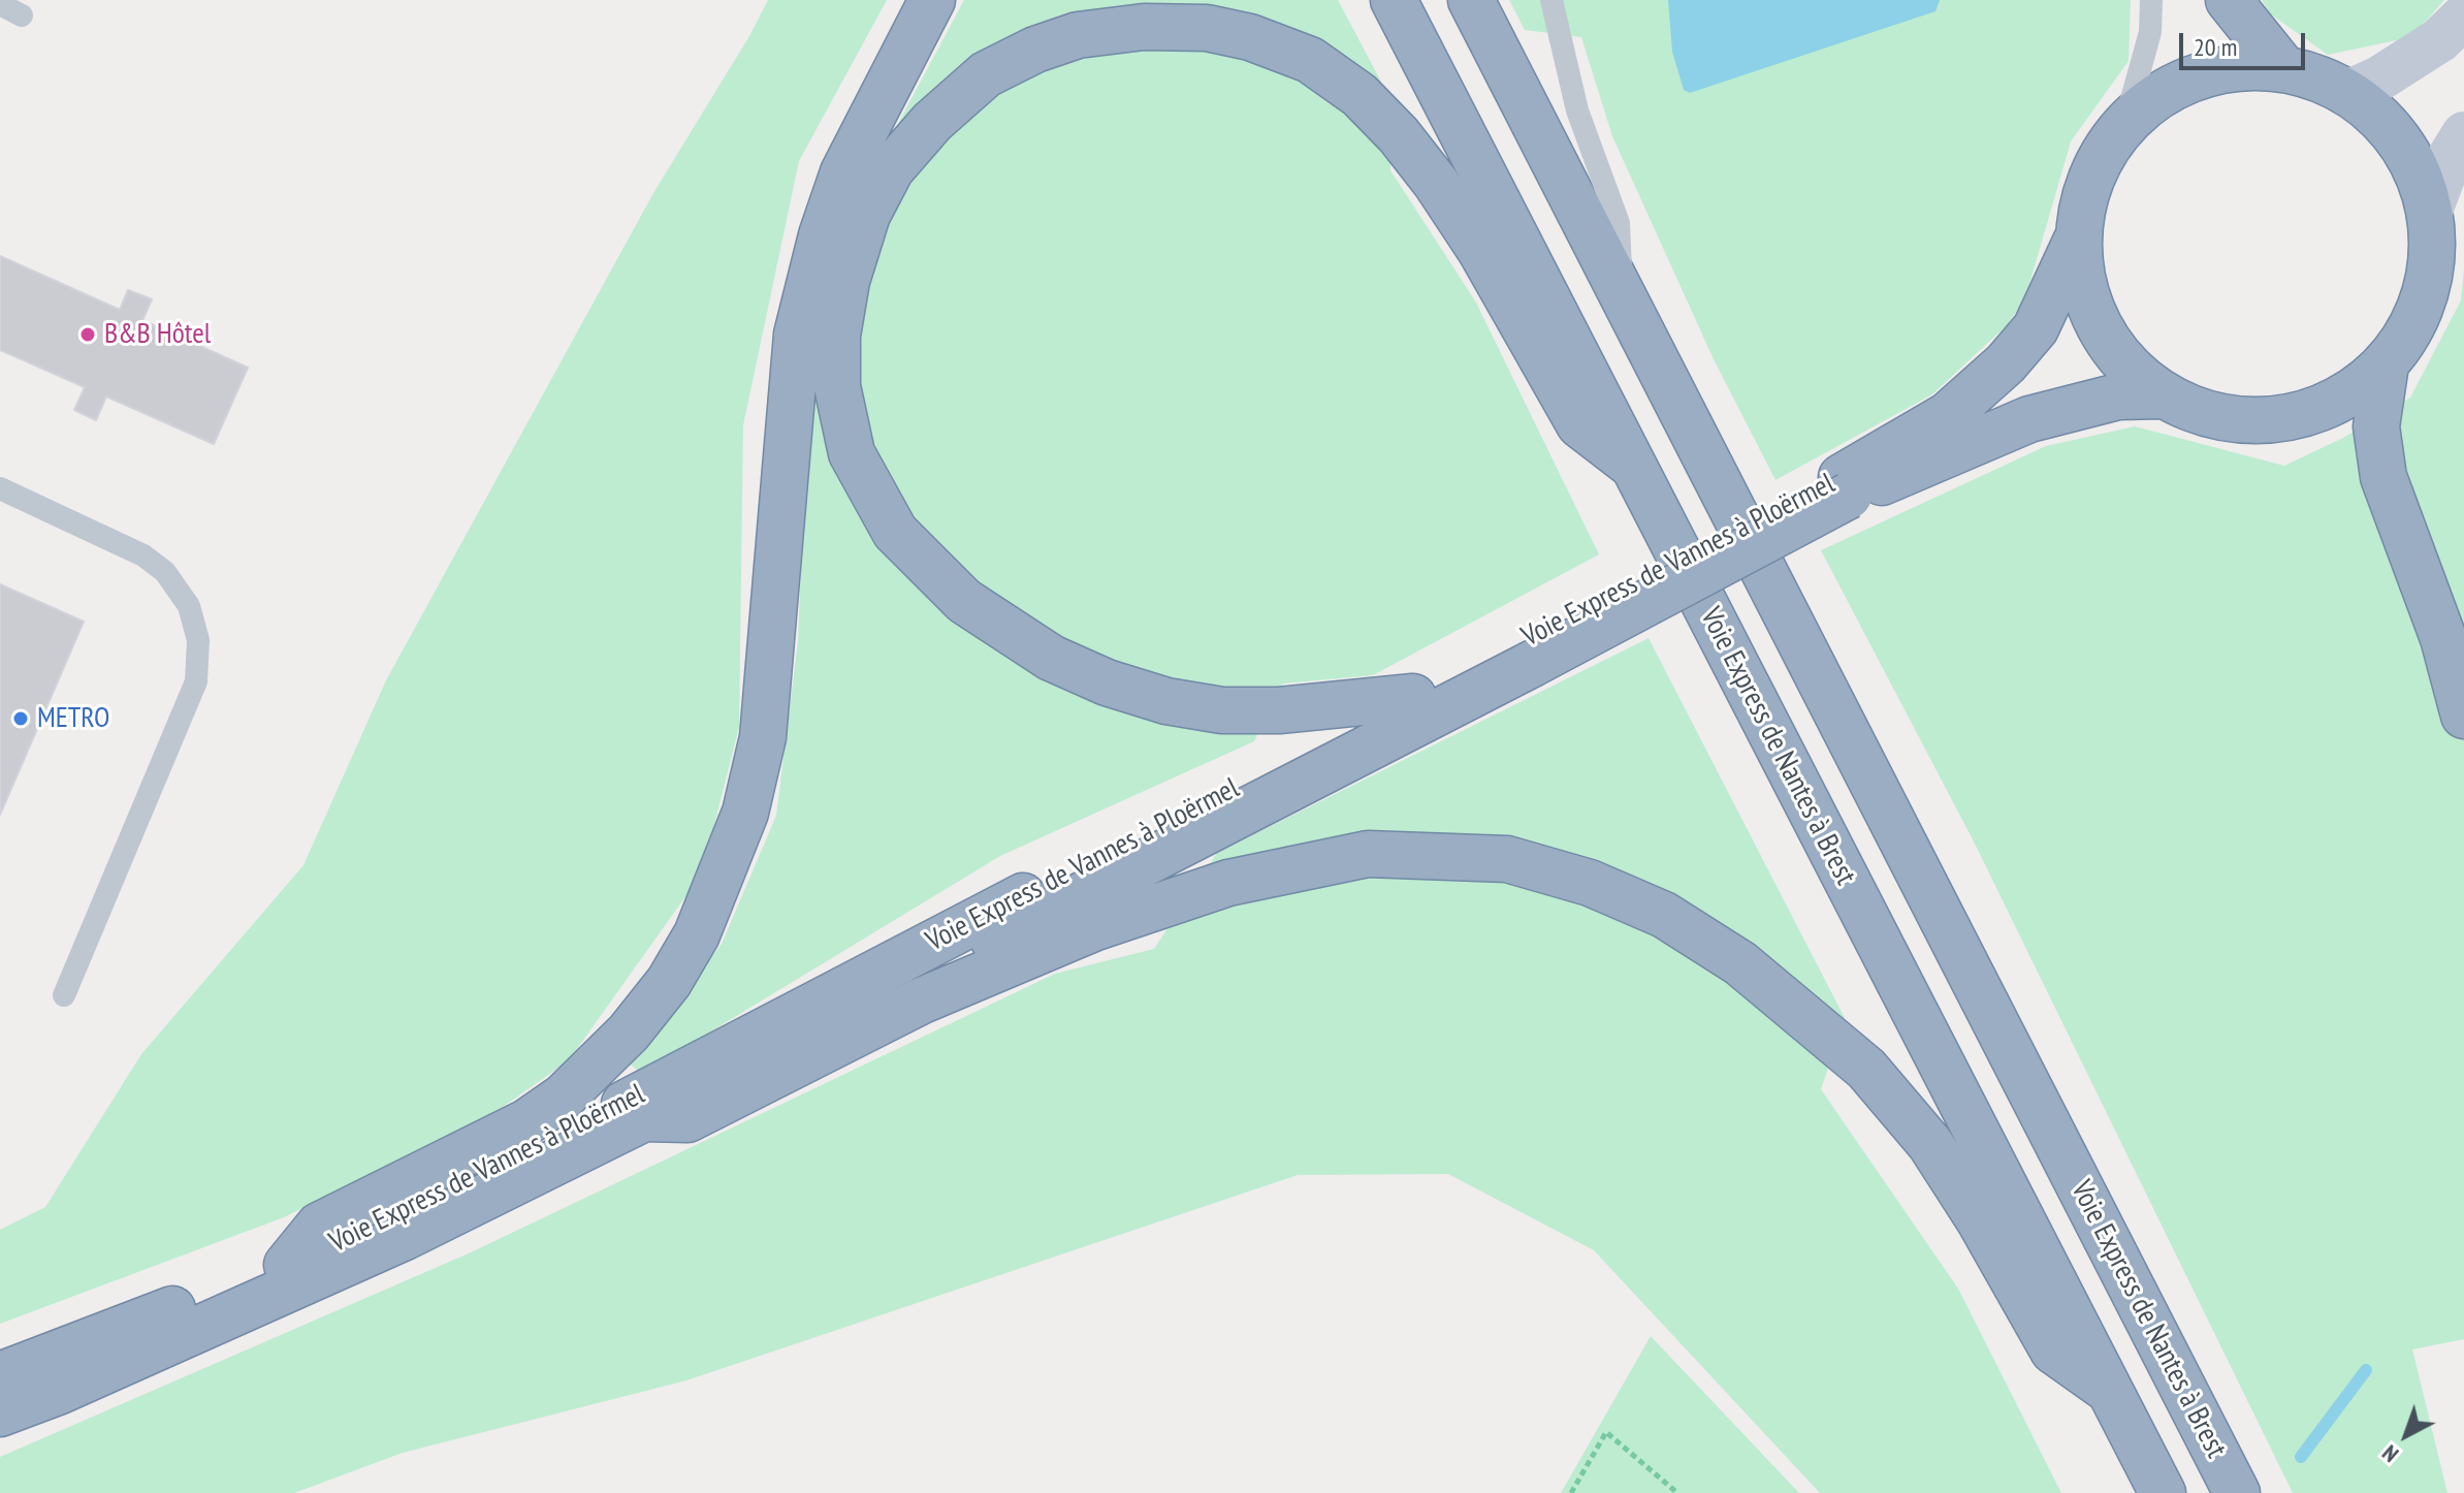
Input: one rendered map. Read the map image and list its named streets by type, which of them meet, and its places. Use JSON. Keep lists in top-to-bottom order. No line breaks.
{"streets":{"highway":["Voie Express de Vannes à Ploërmel","Voie Express de Nantes à Brest"]},"places":["B&B Hôtel","METRO"],"scale_bar":"20 m","north":"bottom left"}
